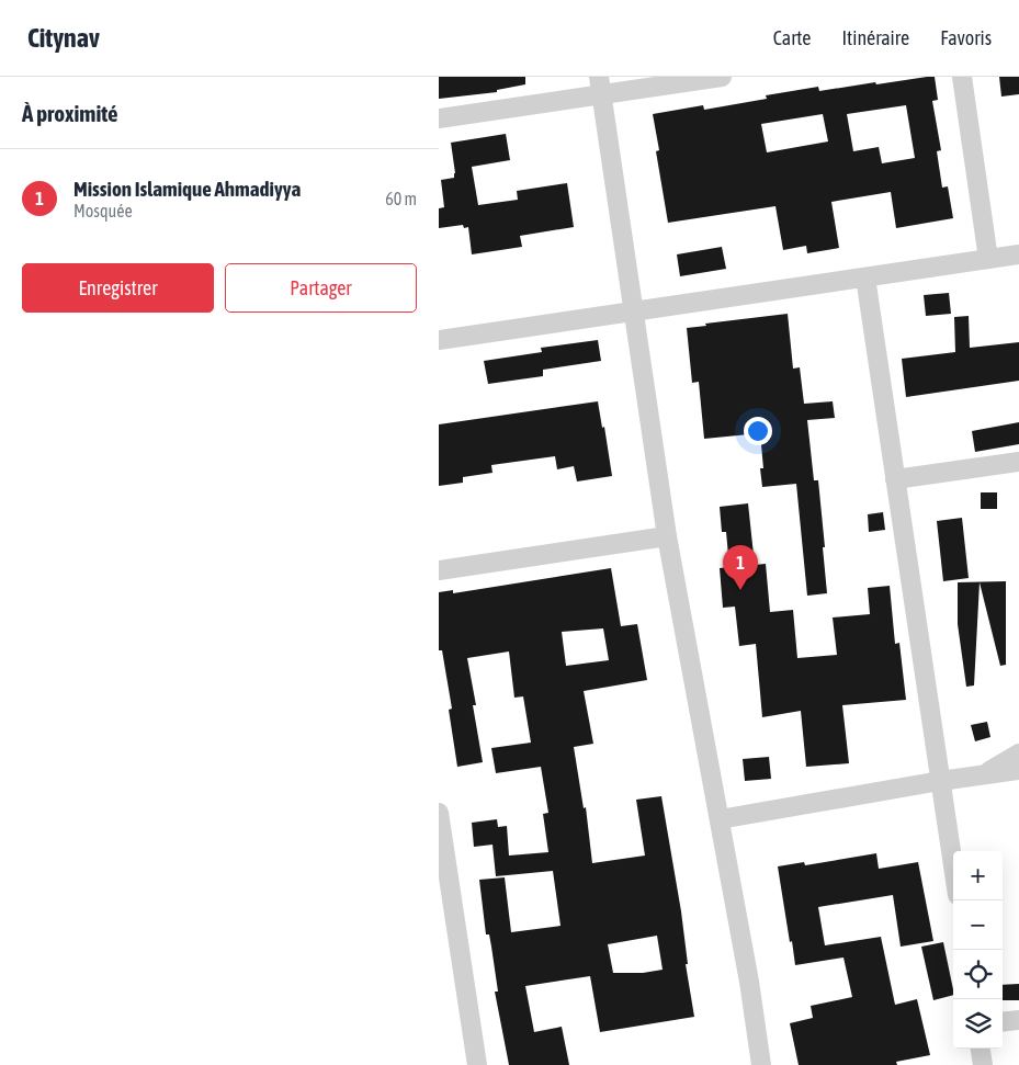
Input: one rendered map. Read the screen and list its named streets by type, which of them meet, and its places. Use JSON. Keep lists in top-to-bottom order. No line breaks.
{"page":{"header":"Citynav","nav":["Carte","Itinéraire","Favoris"],"heading":"À proximité","list":[{"mark":"1","name":"Mission Islamique Ahmadiyya","note":"Mosquée","value":"60 m"}],"buttons":["Enregistrer","Partager"],"pins":"1","map_buttons":["+","−"]}}
